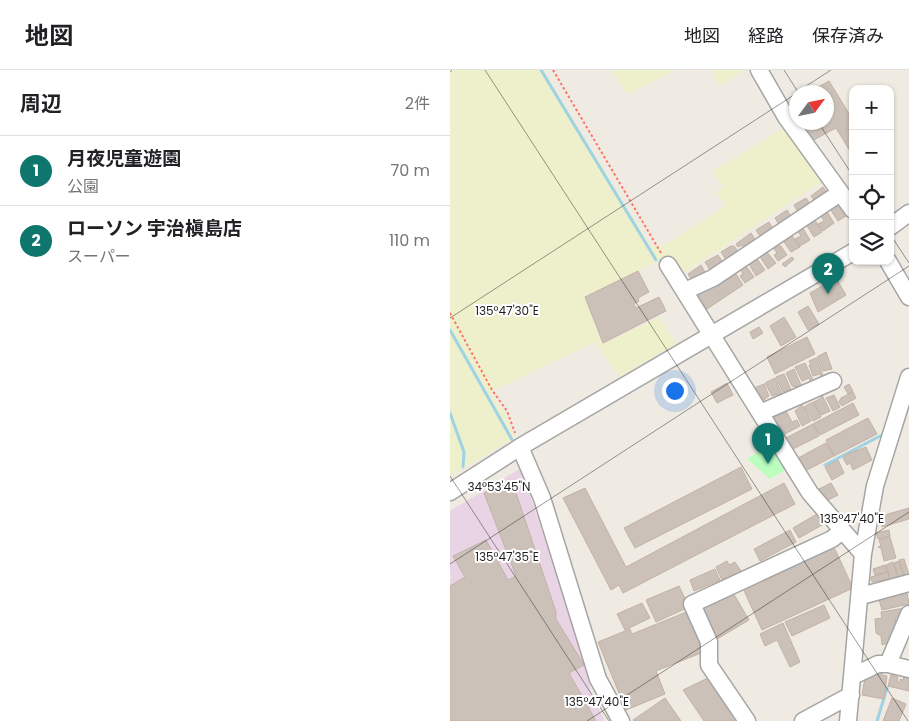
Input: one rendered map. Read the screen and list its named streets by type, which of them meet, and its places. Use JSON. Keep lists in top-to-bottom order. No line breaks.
{"north":"top right","page":{"header":"地図","nav":["地図","経路","保存済み"],"heading":["周辺","2件"],"map_buttons":["+","−"],"list":[{"mark":"1","name":"月夜児童遊園","note":"公園","value":"70 m"},{"mark":"2","name":"ローソン 宇治槇島店","note":"スーパー","value":"110 m"}],"pins":["2","1"]},"coordinates":["135°47'30\"E","34°53'45\"N","135°47'40\"E","135°47'35\"E"]}
